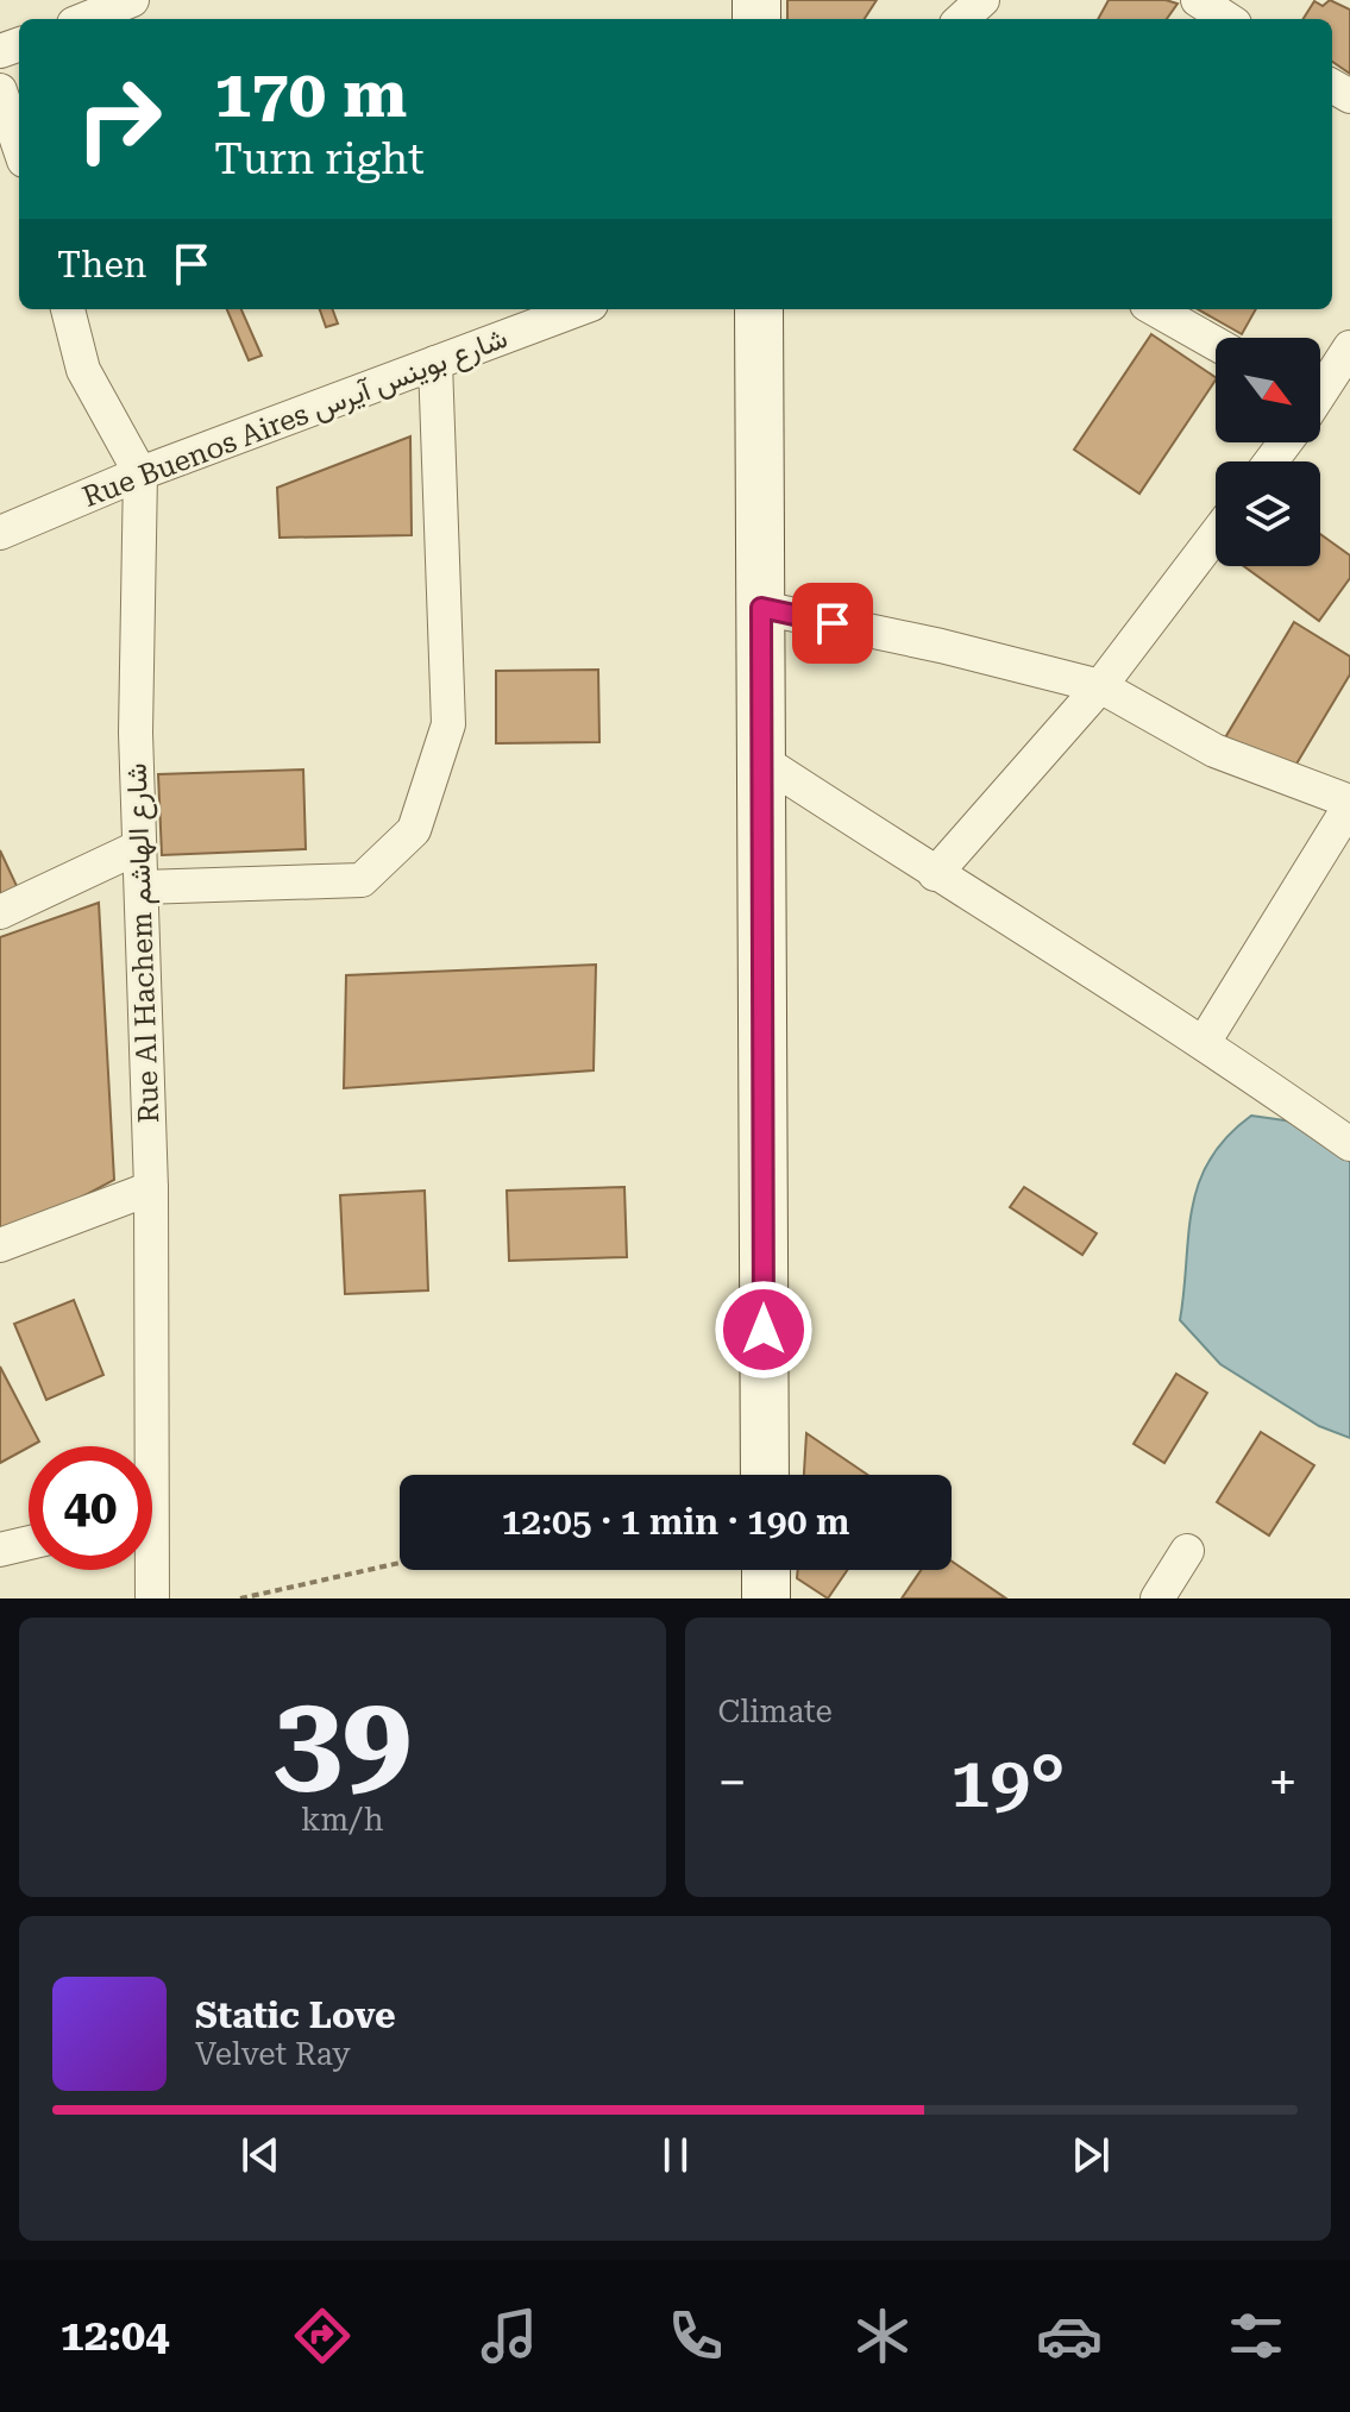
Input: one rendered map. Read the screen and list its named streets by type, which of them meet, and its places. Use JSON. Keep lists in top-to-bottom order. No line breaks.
{"streets":{"street":["Rue Buenos Aires شارع بوينس آيرس","Rue Al Hachem شارع الهاشم"]},"crossings":[["Rue Buenos Aires شارع بوينس آيرس","Rue Al Hachem شارع الهاشم"]],"north":"bottom right","page":{"turn":["170 m","Turn right"],"then":"Then","limit":"40","trip":"12:05 · 1 min · 190 m","tile":[["39","km/h"],"Climate"],"heat":["−","19°","+"],"song":["Static Love","Velvet Ray"],"tabs":"12:04"}}
